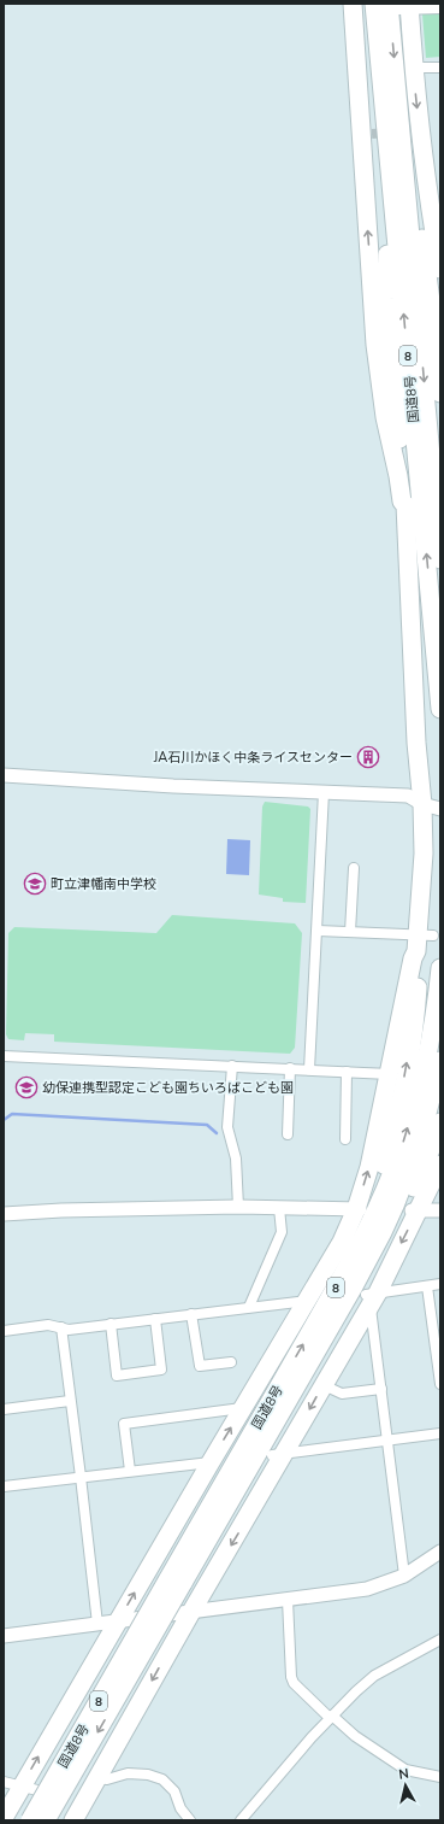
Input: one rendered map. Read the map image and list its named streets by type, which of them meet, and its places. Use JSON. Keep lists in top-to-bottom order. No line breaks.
{"streets":{"highway":["8","国道8号"]},"crossings":[["8","国道8号"]],"places":{"building":["JA石川かほく中条ライスセンター"],"school or university":["町立津幡南中学校","幼保連携型認定こども園ちいろばこども園"]},"north":"top"}
